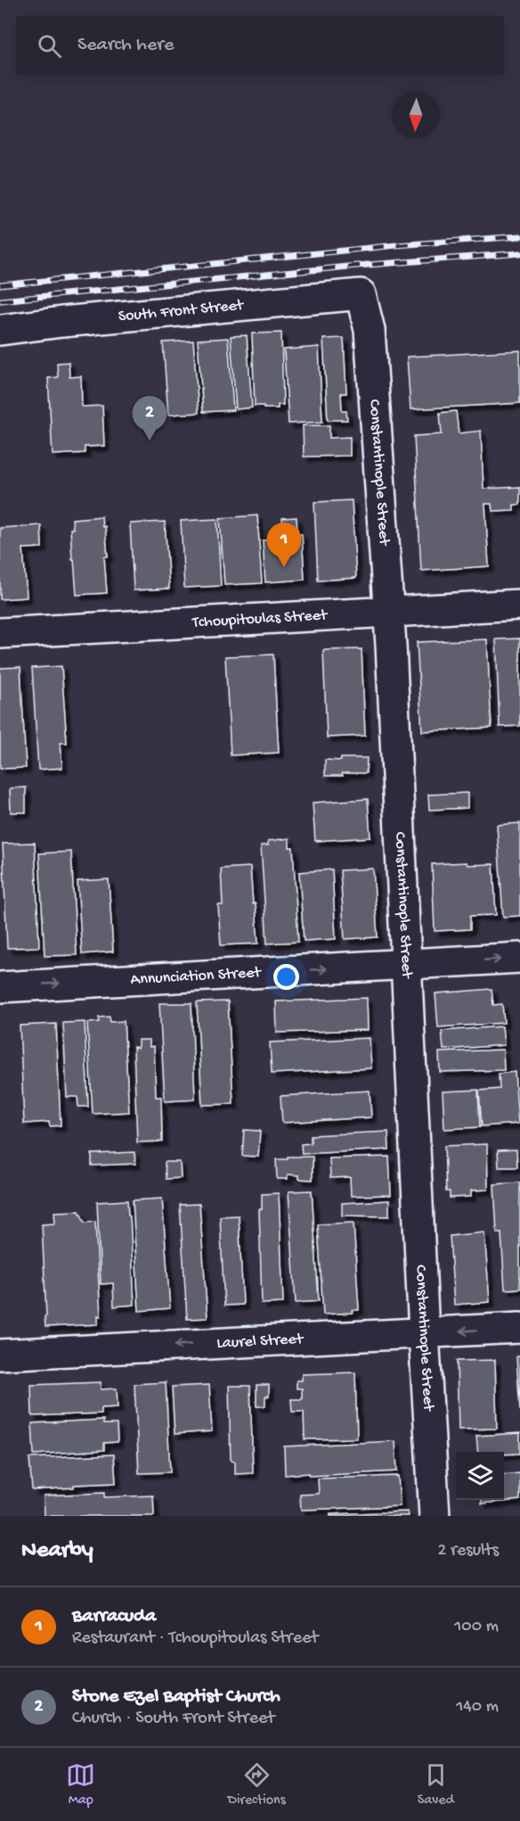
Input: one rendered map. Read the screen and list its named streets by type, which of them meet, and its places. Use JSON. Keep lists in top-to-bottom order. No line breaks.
{"streets":{"street":["South Front Street","Constantinople Street","Tchoupitoulas Street","Annunciation Street","Laurel Street"]},"crossings":[["South Front Street","Constantinople Street"],["Constantinople Street","Tchoupitoulas Street"],["Constantinople Street","Annunciation Street"],["Constantinople Street","Laurel Street"]],"one_way":["Annunciation Street","Laurel Street"],"north":"bottom","page":{"search":"Search here","pins":["2","1"],"heading":["Nearby","2 results"],"list":[{"mark":"1","name":"Barracuda","note":"Restaurant · Tchoupitoulas Street","value":"100 m"},{"mark":"2","name":"Stone Ezel Baptist Church","note":"Church · South Front Street","value":"140 m"}],"nav":["Map","Directions","Saved"]}}
